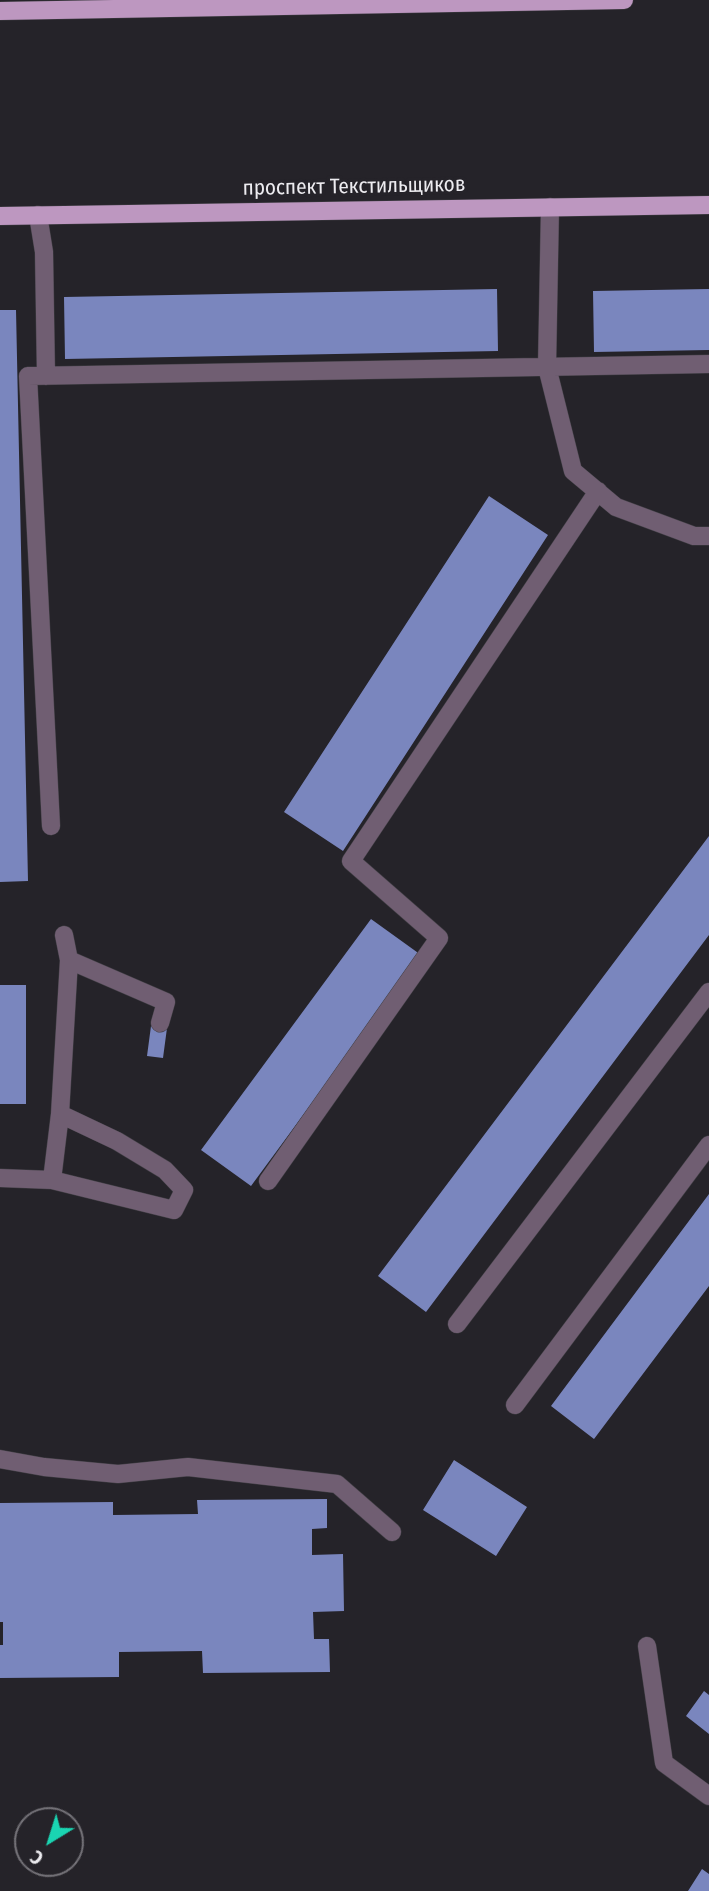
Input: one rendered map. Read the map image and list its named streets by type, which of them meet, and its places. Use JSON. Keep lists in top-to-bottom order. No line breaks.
{"streets":{"main road":["проспект Текстильщиков"]},"north":"bottom left"}
